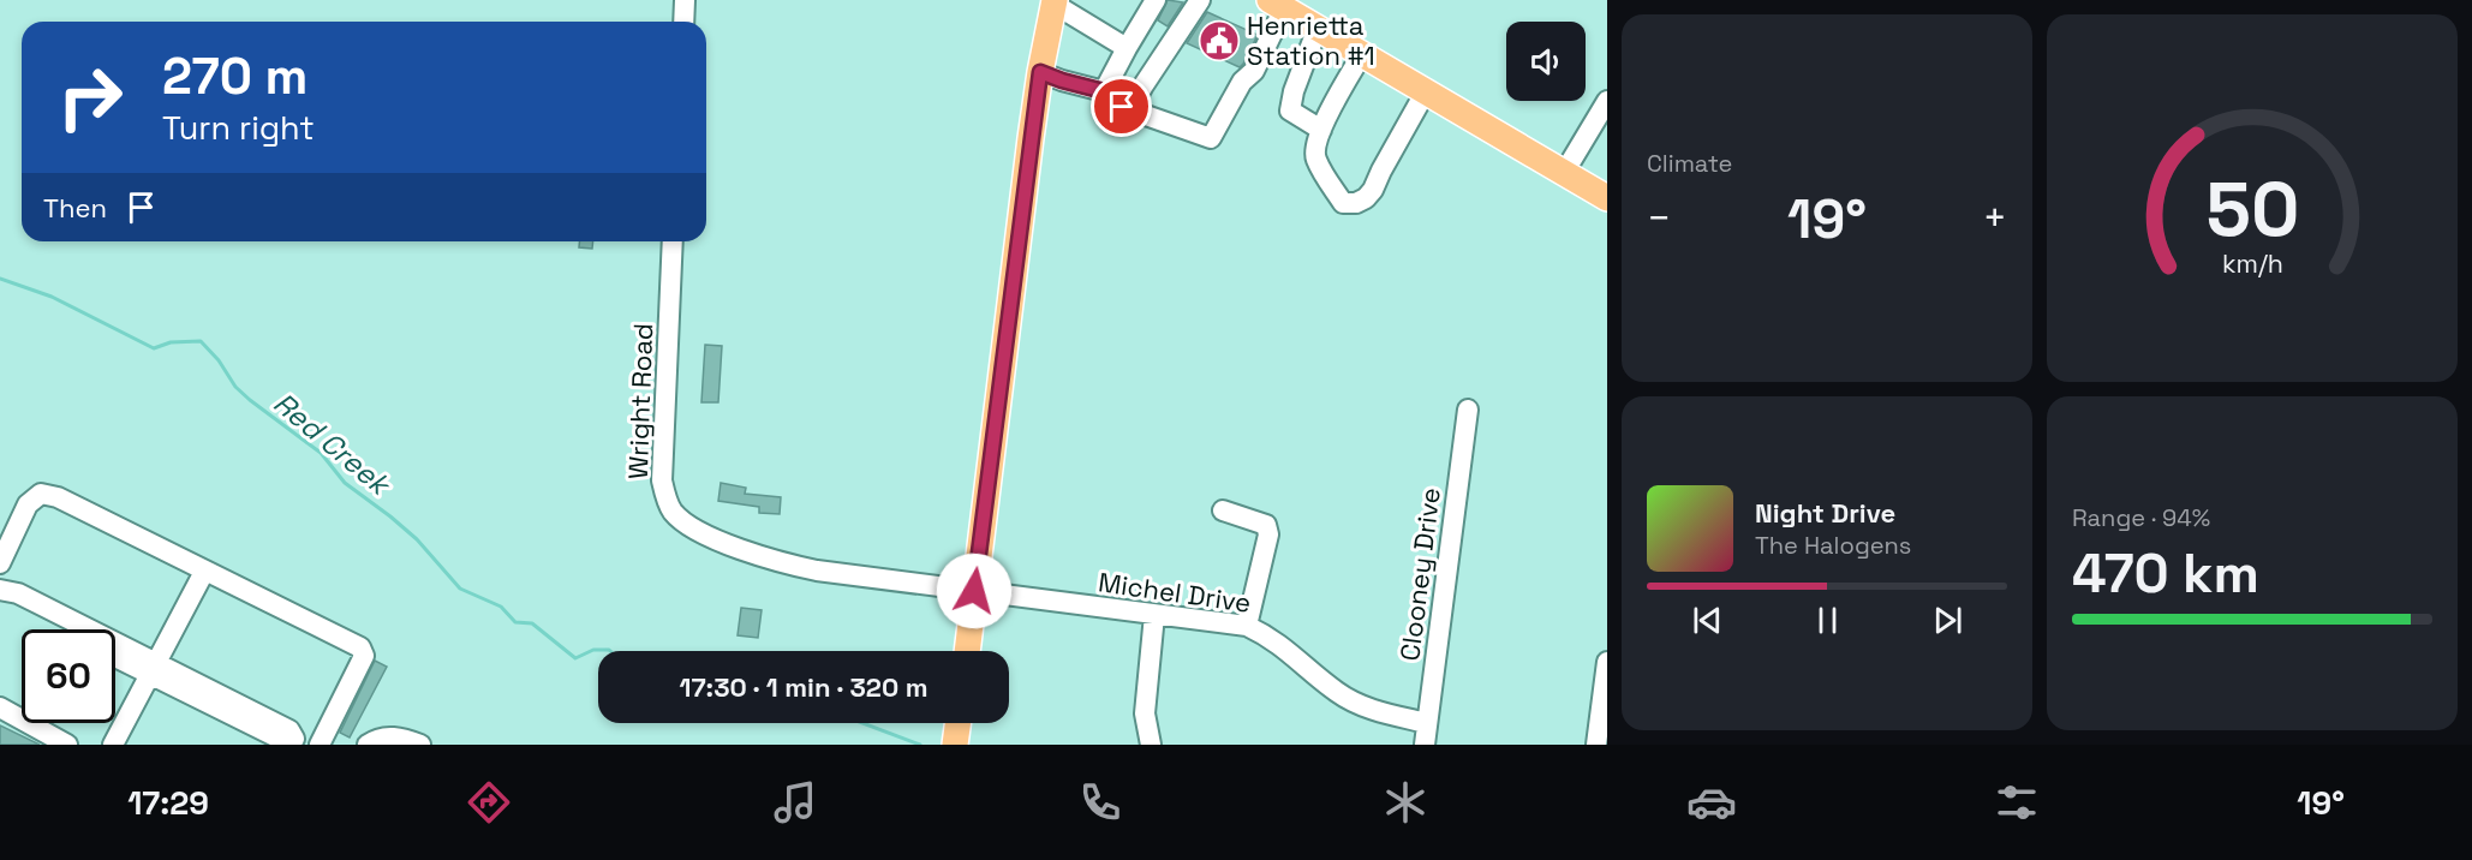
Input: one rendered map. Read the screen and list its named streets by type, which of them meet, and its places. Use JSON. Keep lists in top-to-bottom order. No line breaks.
{"streets":{"street":["Wright Road","Clooney Drive","Michel Drive"]},"crossings":[["Wright Road","Michel Drive"],["Clooney Drive","Michel Drive"]],"water":["Red Creek"],"places":{"public building":["Henrietta Station #1"]},"page":{"tile":["Climate",["Range · 94%","470 km"]],"turn":["270 m","Turn right"],"then":"Then","heat":["−","19°","+"],"song":["Night Drive","The Halogens"],"limit":"60","trip":"17:30 · 1 min · 320 m","tabs":["17:29","19°"],"gauge":["50","km/h"]}}
